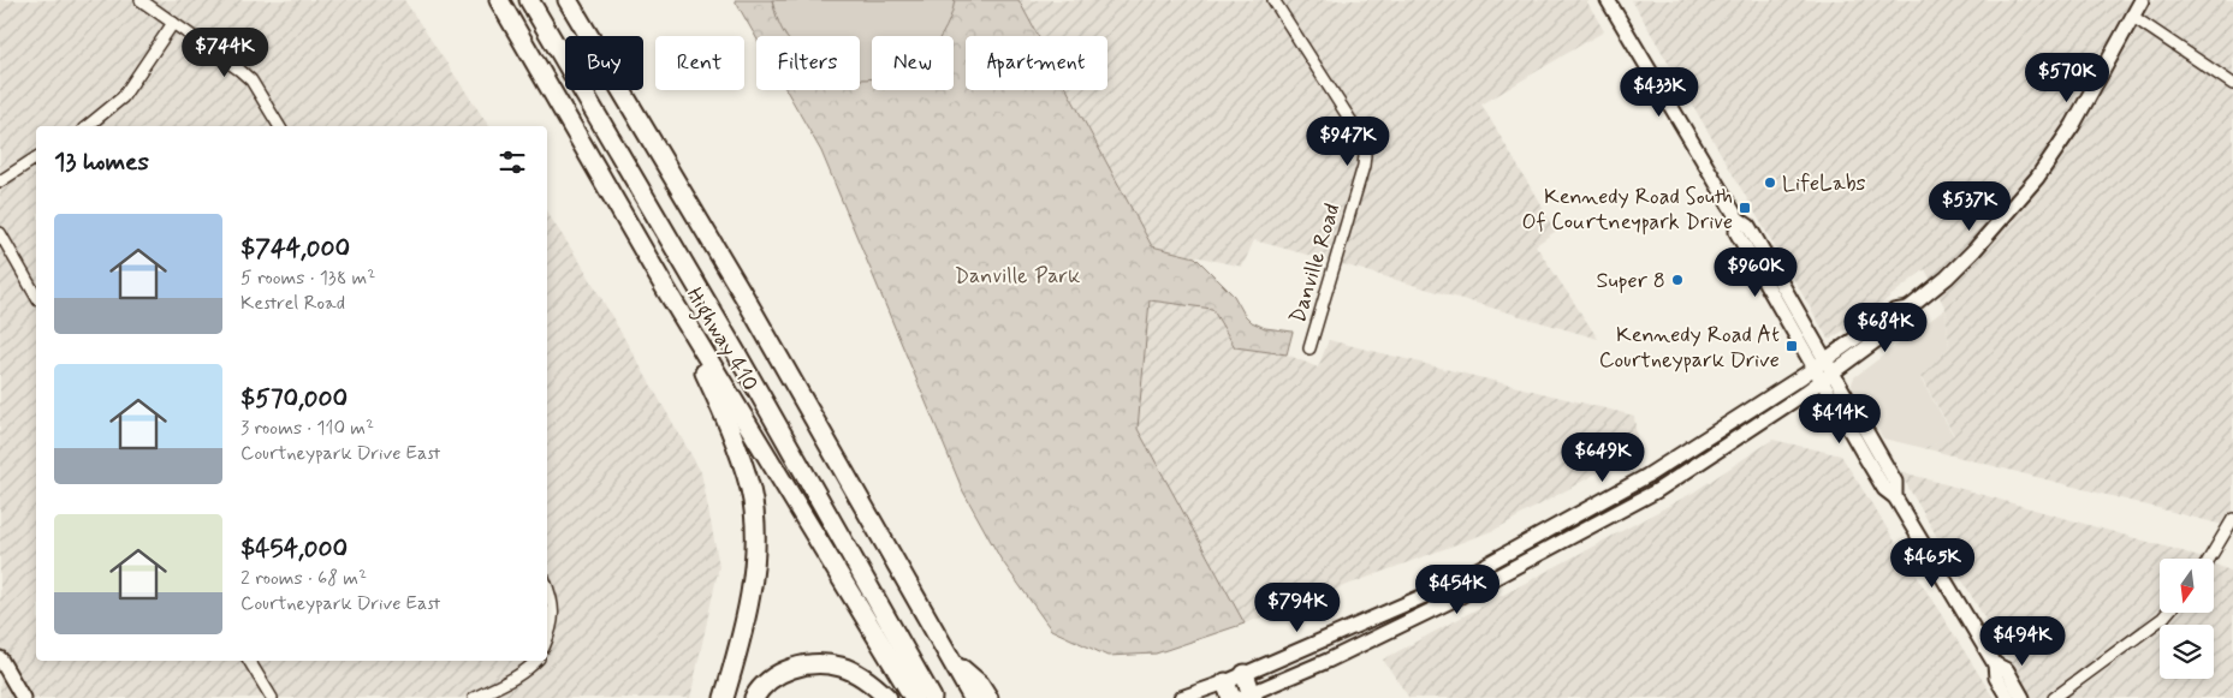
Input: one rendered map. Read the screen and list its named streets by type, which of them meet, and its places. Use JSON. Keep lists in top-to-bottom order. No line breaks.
{"streets":{"highway":["Highway 410"],"street":["Danville Road"]},"parks":["Danville Park"],"places":{"other":["LifeLabs","Super 8"],"transit":["Kennedy Road South Of Courtneypark Drive","Kennedy Road At Courtneypark Drive"]},"north":"bottom","page":{"price":["$744K","$570K","$433K","$947K","$537K","$960K","$684K","$414K","$649K","$465K","$454K","$794K","$494K"],"chip":["Buy","Rent","Filters","New","Apartment"],"heading":"13 homes","list":[{"name":"$744,000","note":"5 rooms · 138 m² · Kestrel Road"},{"name":"$570,000","note":"3 rooms · 110 m² · Courtneypark Drive East"},{"name":"$454,000","note":"2 rooms · 68 m² · Courtneypark Drive East"}]}}
